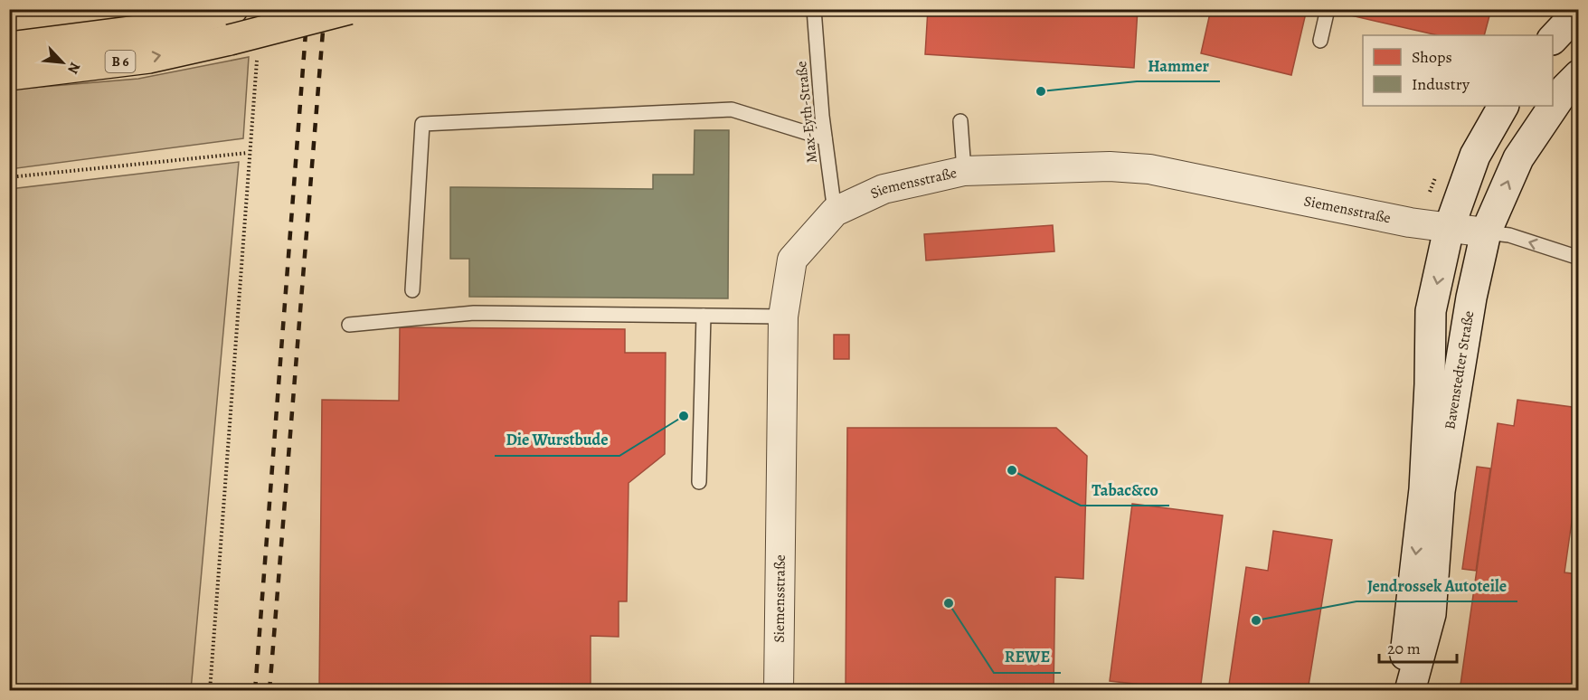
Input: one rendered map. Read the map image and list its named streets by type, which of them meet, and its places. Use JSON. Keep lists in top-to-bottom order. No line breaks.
{"streets":{"highway":["B 6"],"street":["Siemensstraße","Bavenstedter Straße"],"lane":["Max-Eyth-Straße"]},"crossings":[["Max-Eyth-Straße","Siemensstraße"],["Siemensstraße","Bavenstedter Straße"]],"places":["Hammer","Die Wurstbude","Tabac&co","REWE","Jendrossek Autoteile"],"legend":["Shops","Industry"],"scale_bar":"20 m","north":"bottom right"}
